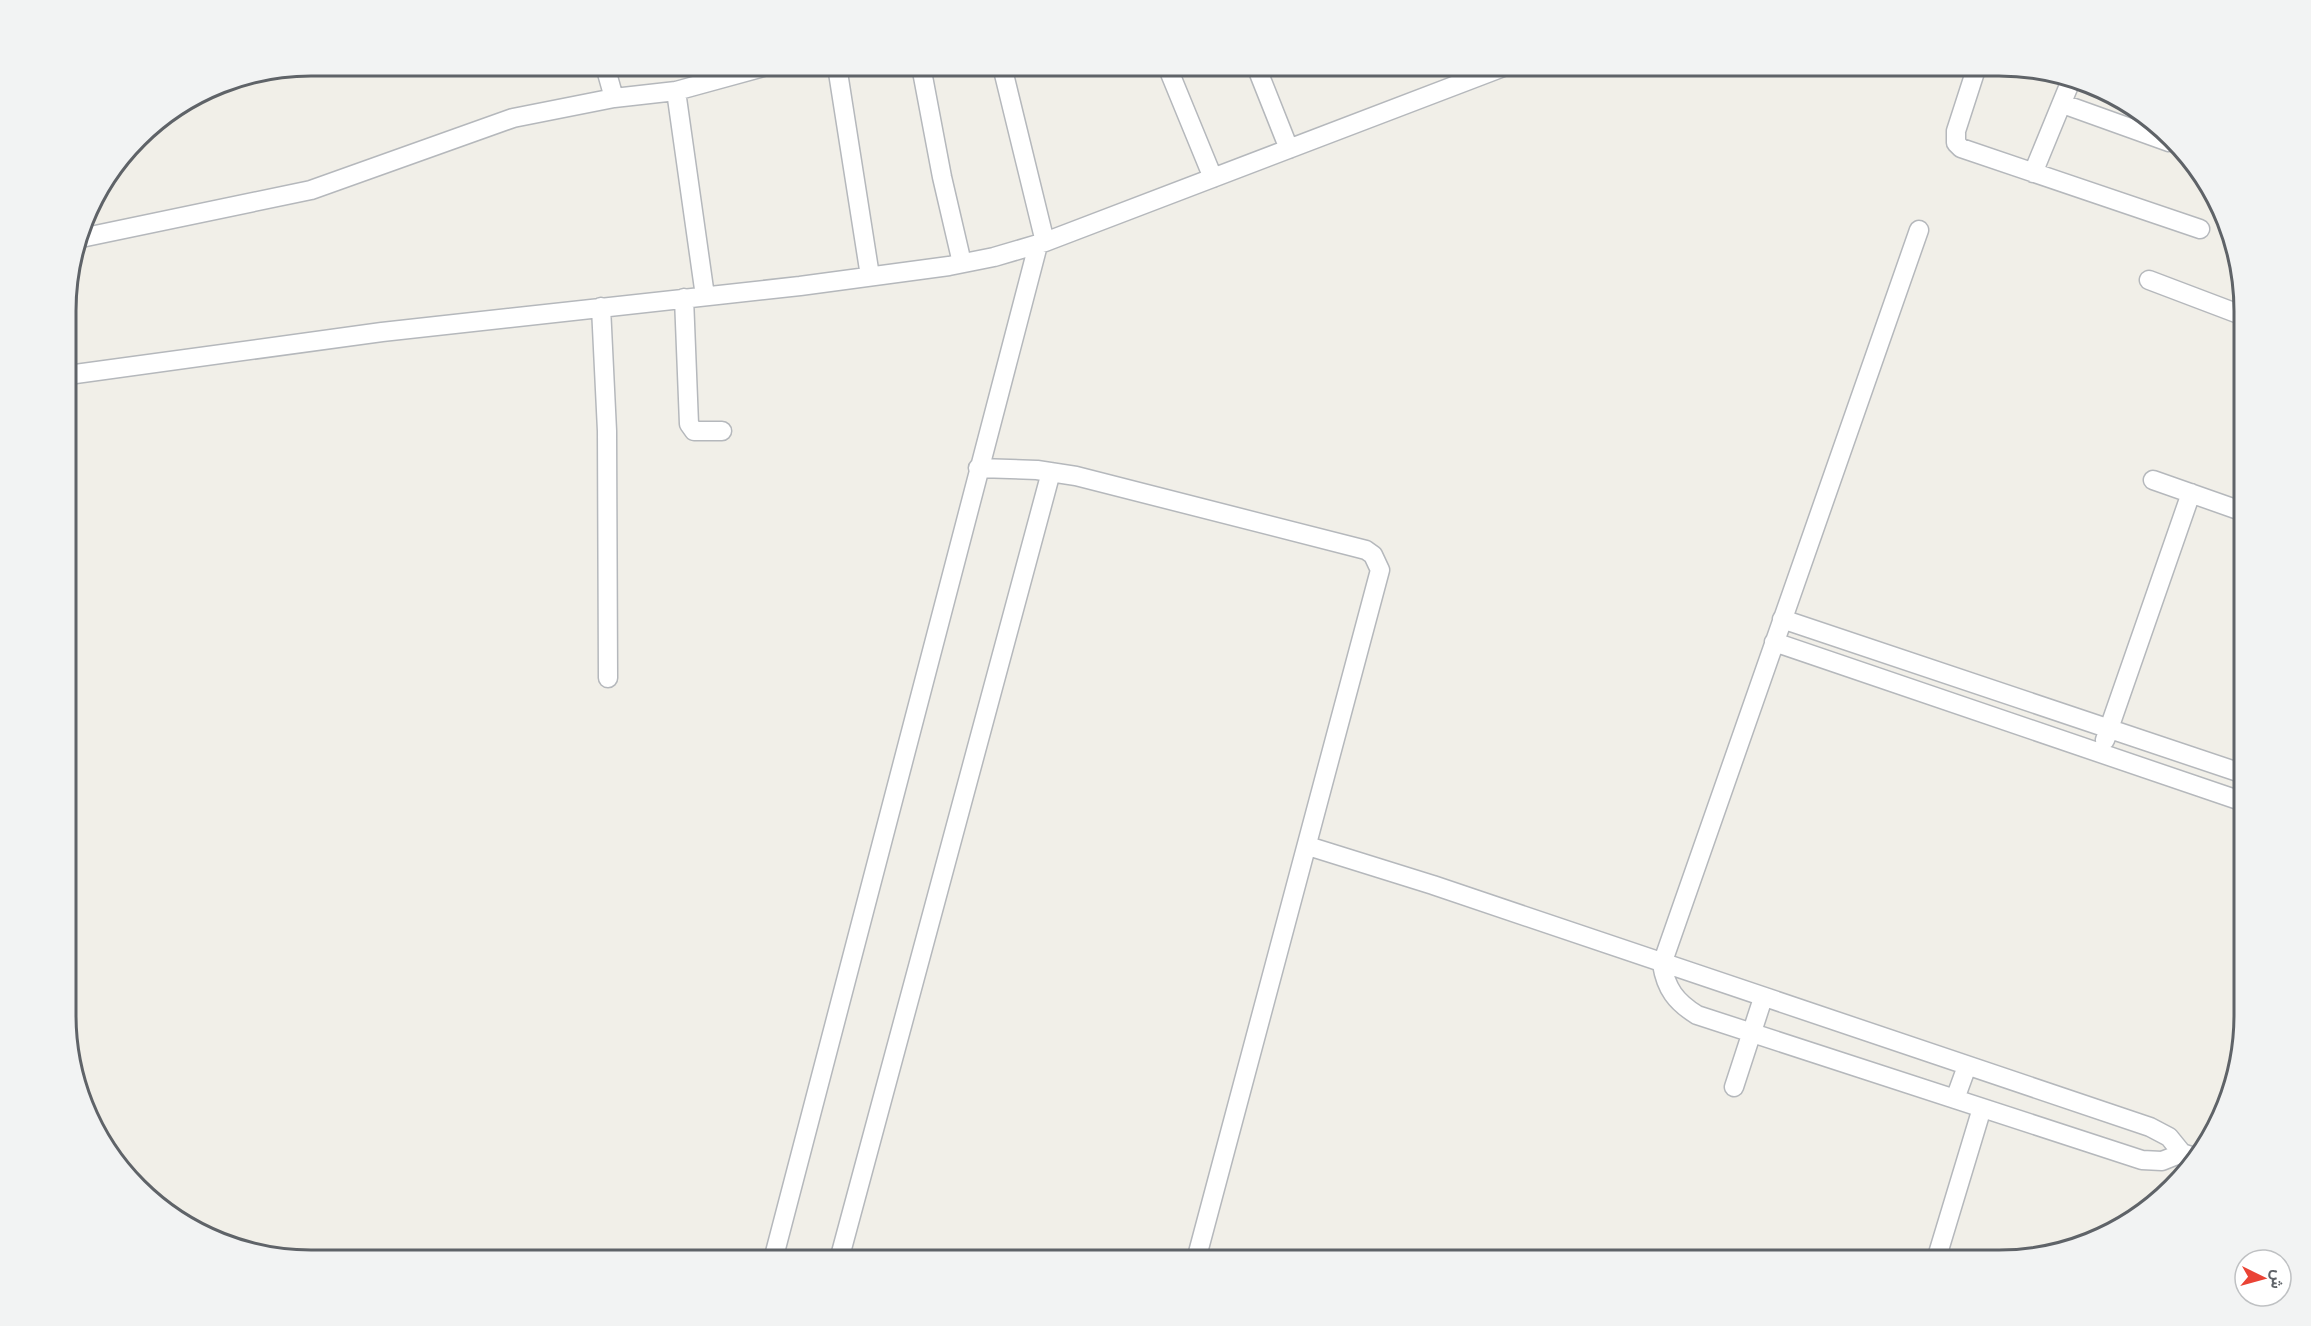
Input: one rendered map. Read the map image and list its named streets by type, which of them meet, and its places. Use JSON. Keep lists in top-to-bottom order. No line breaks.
{"north":"right"}
